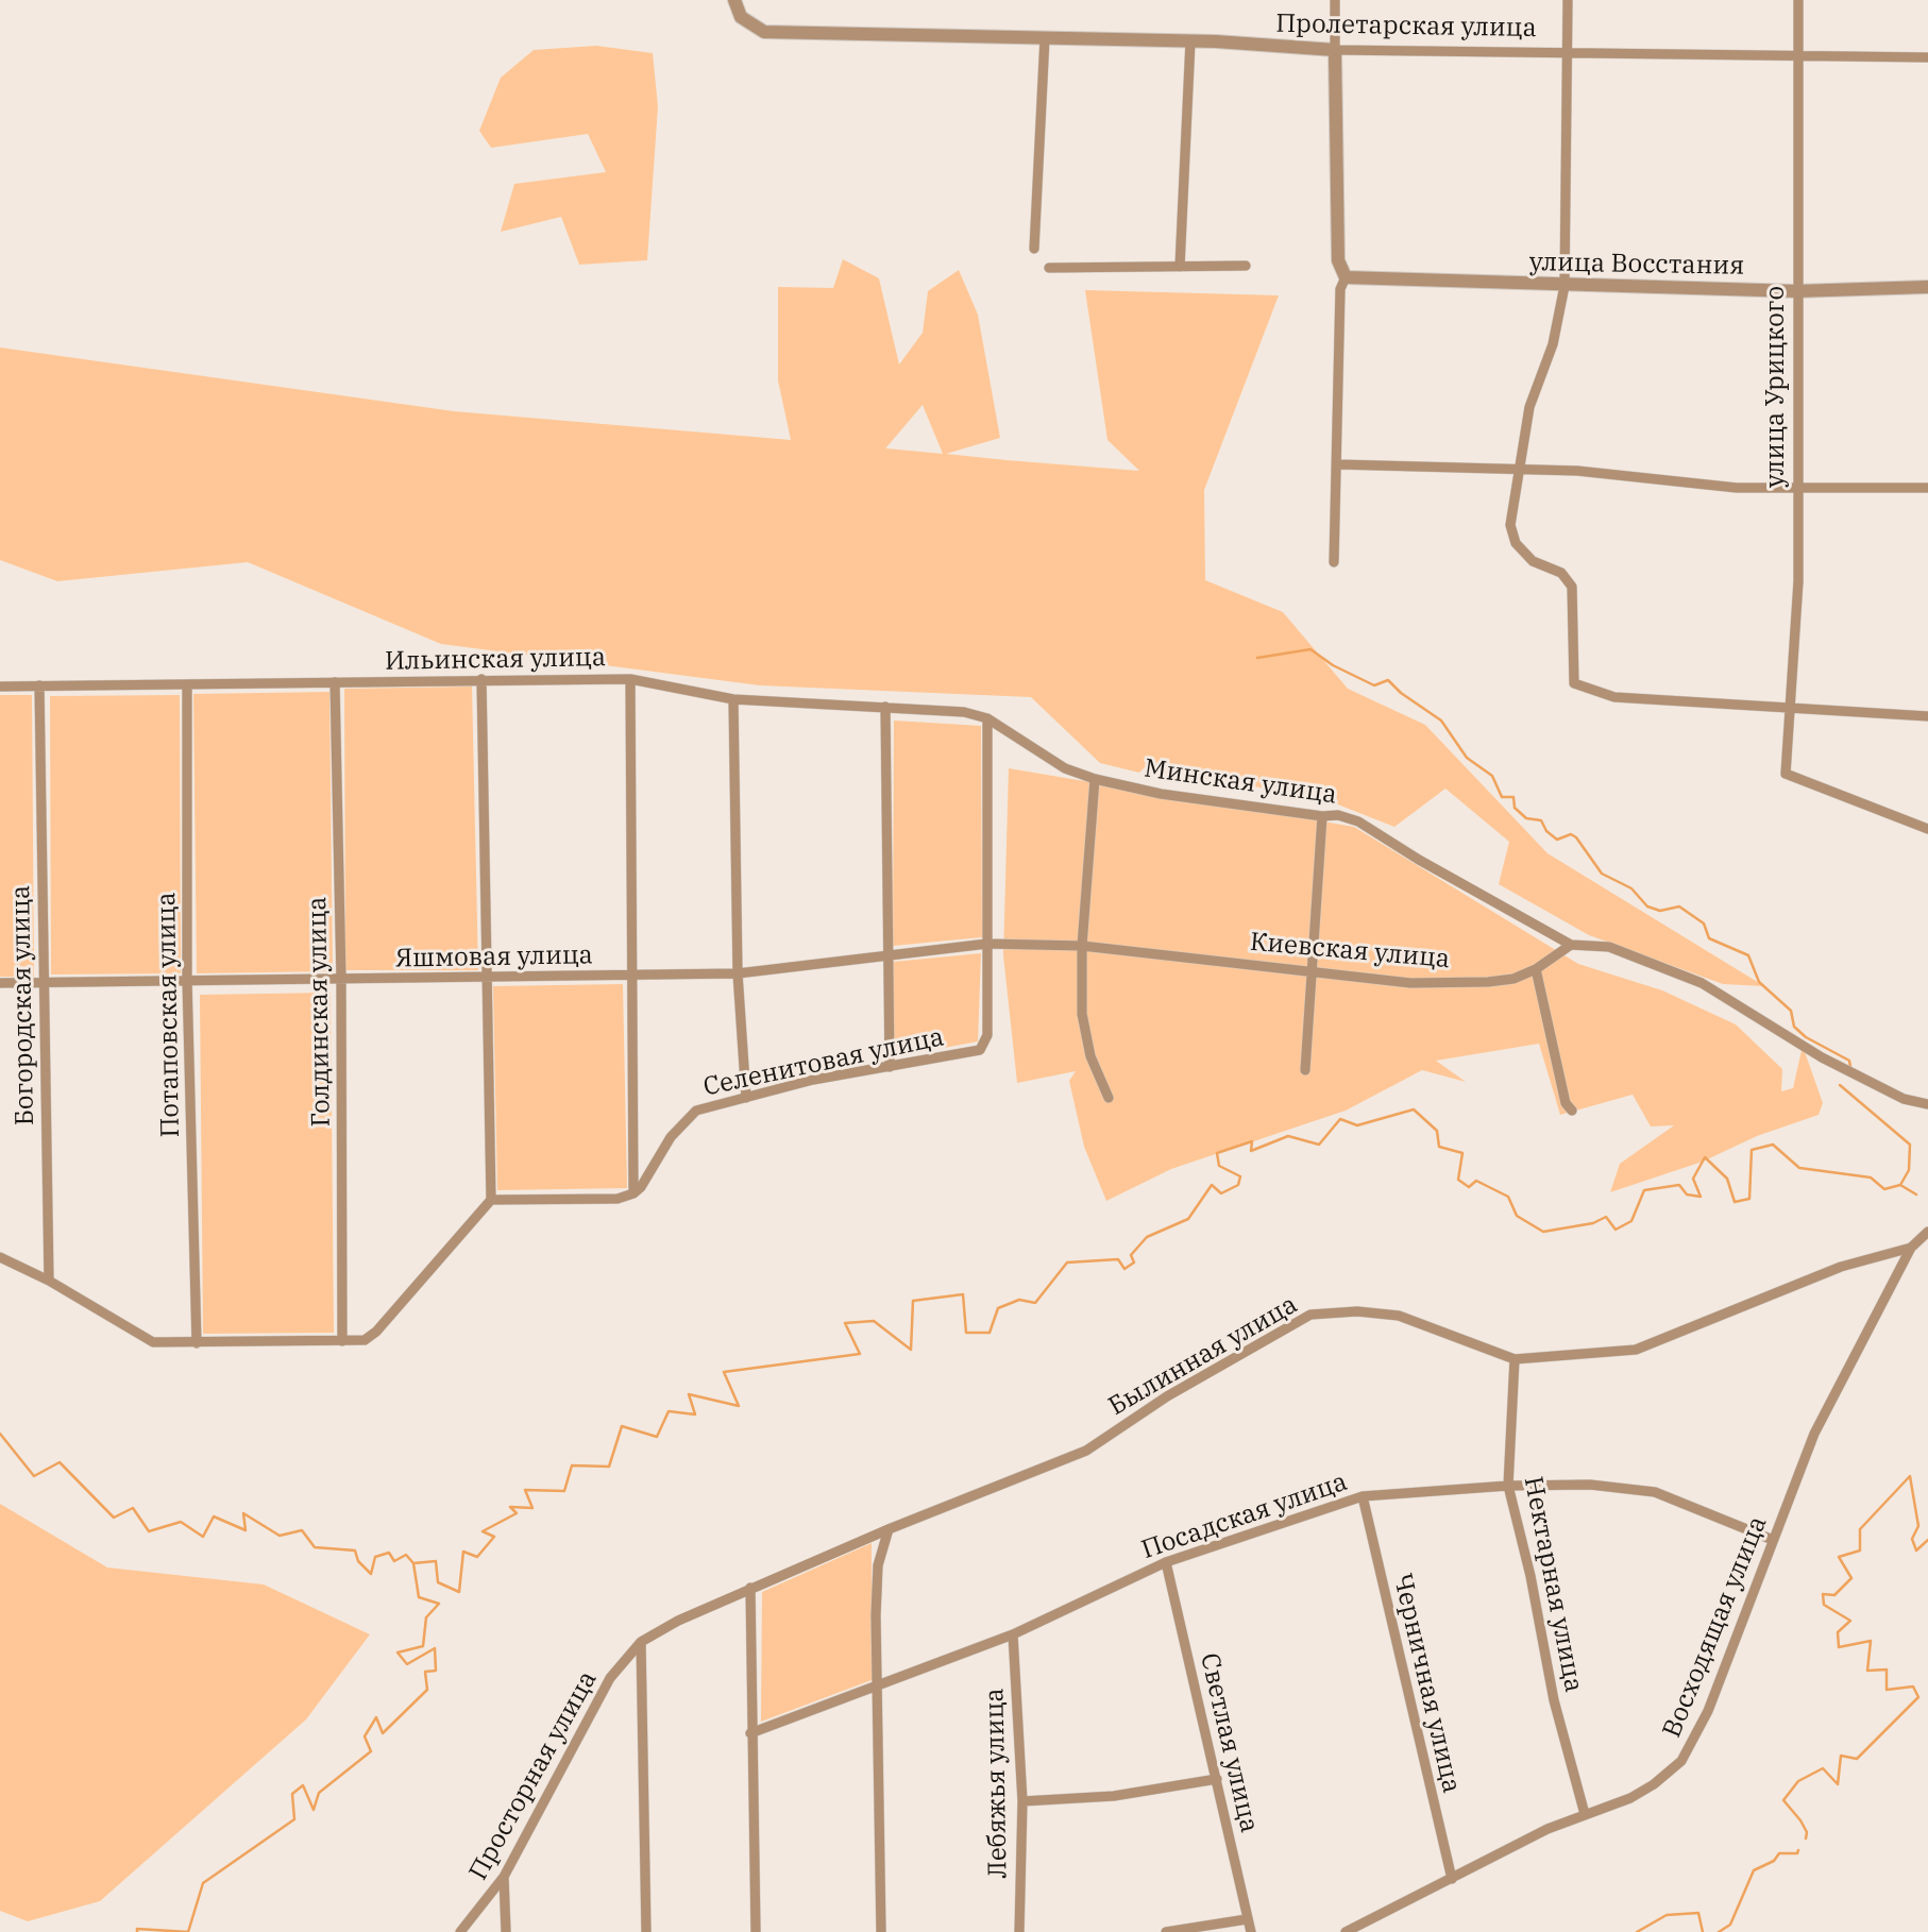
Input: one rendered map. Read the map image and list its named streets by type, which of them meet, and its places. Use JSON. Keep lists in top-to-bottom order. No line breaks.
{"streets":{"street":["Пролетарская улица","улица Восстания","улица Урицкого","Ильинская улица","Минская улица","Киевская улица","Яшмовая улица","Богородская улица","Голдинская улица","Потаповская улица","Селенитовая улица","Былинная улица","Посадская улица","Нектарная улица","Восходящая улица","Черничная улица","Светлая улица","Просторная улица","Лебяжья улица"]},"crossings":[["Пролетарская улица","улица Урицкого"],["улица Восстания","улица Урицкого"],["Ильинская улица","Минская улица"],["Ильинская улица","Богородская улица"],["Ильинская улица","Голдинская улица"],["Ильинская улица","Потаповская улица"],["Минская улица","Киевская улица"],["Киевская улица","Яшмовая улица"],["Киевская улица","Селенитовая улица"],["Яшмовая улица","Богородская улица"],["Яшмовая улица","Голдинская улица"],["Яшмовая улица","Потаповская улица"],["Яшмовая улица","Селенитовая улица"],["Былинная улица","Нектарная улица"],["Былинная улица","Восходящая улица"],["Былинная улица","Просторная улица"],["Посадская улица","Нектарная улица"],["Посадская улица","Восходящая улица"],["Посадская улица","Черничная улица"],["Посадская улица","Светлая улица"],["Посадская улица","Лебяжья улица"],["Нектарная улица","Восходящая улица"],["Восходящая улица","Черничная улица"]]}
